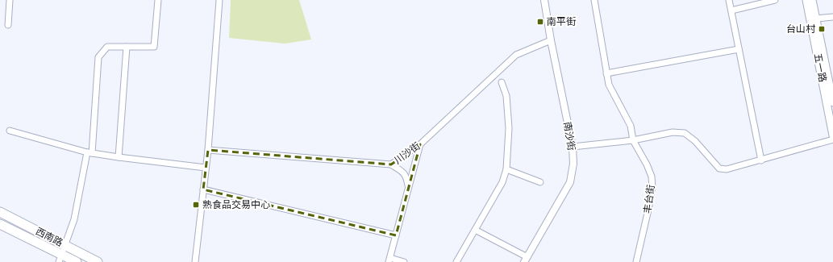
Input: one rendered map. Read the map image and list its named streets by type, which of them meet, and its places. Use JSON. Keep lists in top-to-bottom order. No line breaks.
{"streets":{"main road":["五一路","西南路"],"street":["南沙街","川沙街","丰台街"]},"crossings":[["南沙街","川沙街"]],"places":{"transit":["南平街","台山村","熟食品交易中心"]}}
